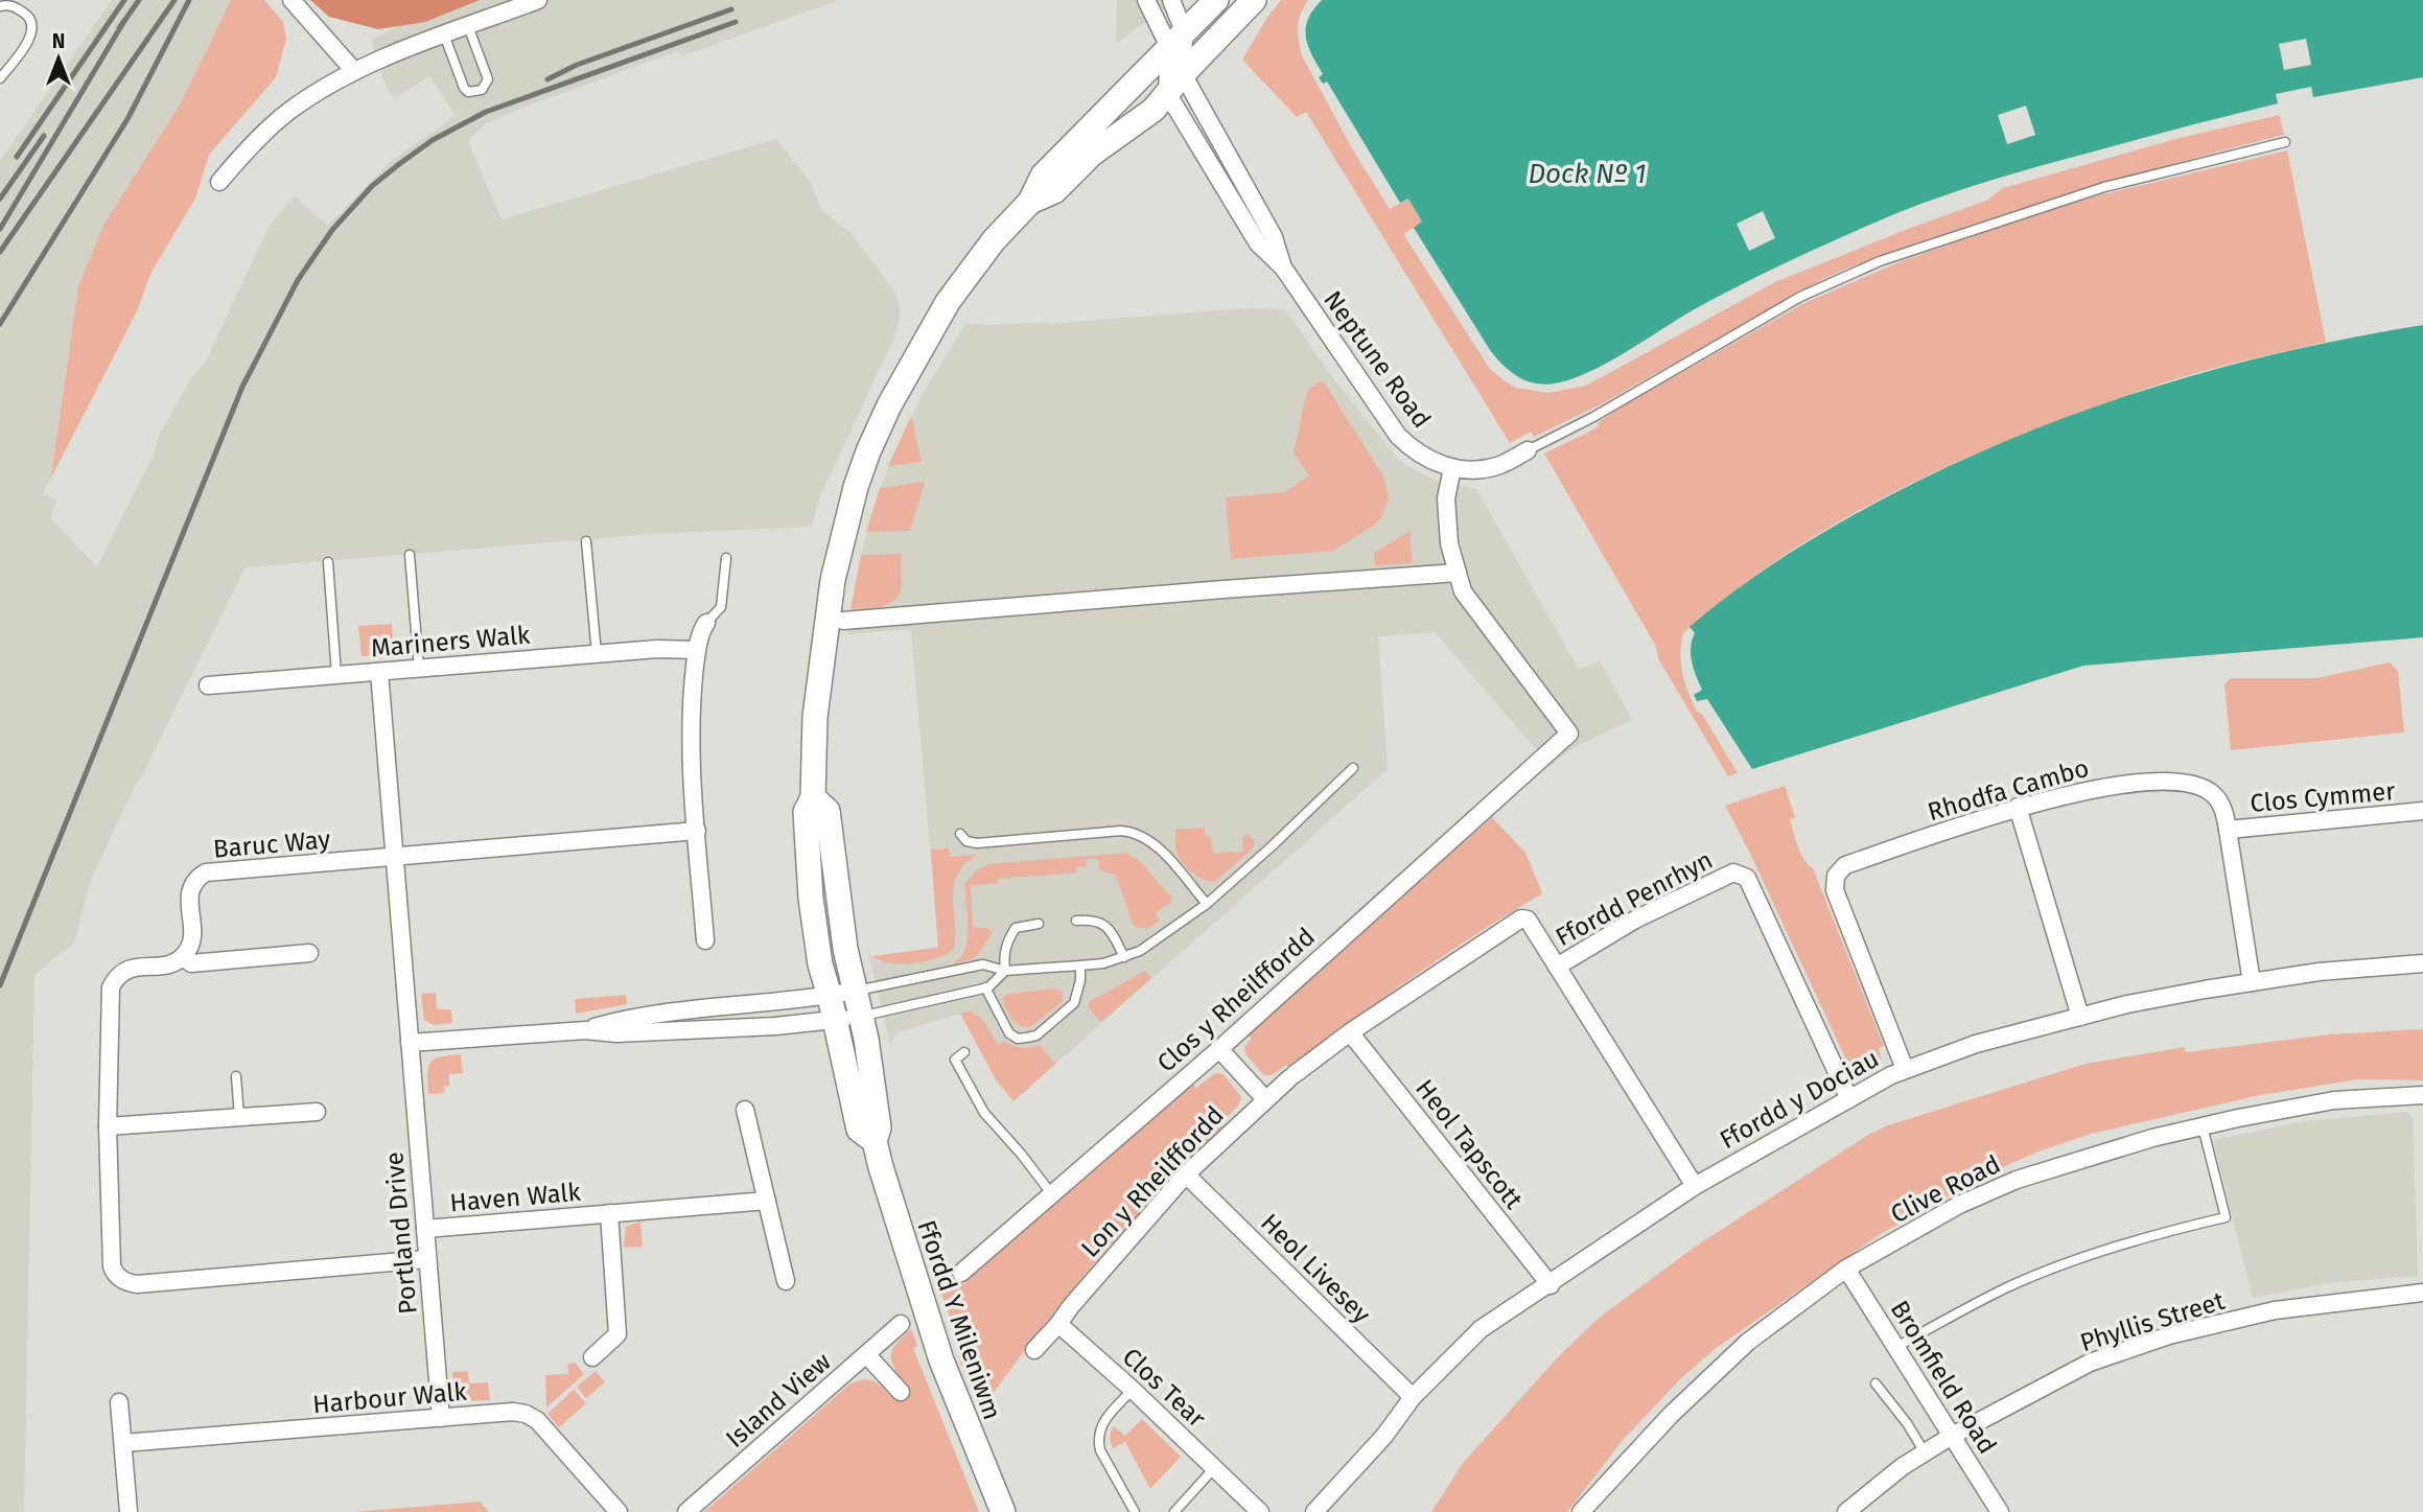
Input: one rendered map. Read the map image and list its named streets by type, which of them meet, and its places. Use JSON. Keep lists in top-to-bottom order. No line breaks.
{"streets":{"street":["Neptune Road","Mariners Walk","Rhodfa Cambo","Clos Cymmer","Baruc Way","Ffordd Penrhyn","Clos y Rheilffordd","Ffordd y Dociau","Heol Tapscott","Lon y Rheilffordd","Clive Road","Haven Walk","Portland Drive","Heol Livesey","Ffordd Y Mileniwm","Phyllis Street","Bromfield Road","Clos Tear","Harbour Walk","Island View"]},"crossings":[["Neptune Road","Ffordd Y Mileniwm"],["Mariners Walk","Portland Drive"],["Rhodfa Cambo","Clos Cymmer"],["Rhodfa Cambo","Ffordd y Dociau"],["Baruc Way","Portland Drive"],["Ffordd Penrhyn","Ffordd y Dociau"],["Ffordd Penrhyn","Lon y Rheilffordd"],["Ffordd y Dociau","Heol Tapscott"],["Ffordd y Dociau","Heol Livesey"],["Heol Tapscott","Lon y Rheilffordd"],["Lon y Rheilffordd","Heol Livesey"],["Lon y Rheilffordd","Clos Tear"],["Clive Road","Bromfield Road"],["Haven Walk","Portland Drive"],["Portland Drive","Harbour Walk"],["Phyllis Street","Bromfield Road"]],"water":["Dock Nº 1"],"north":"top"}
